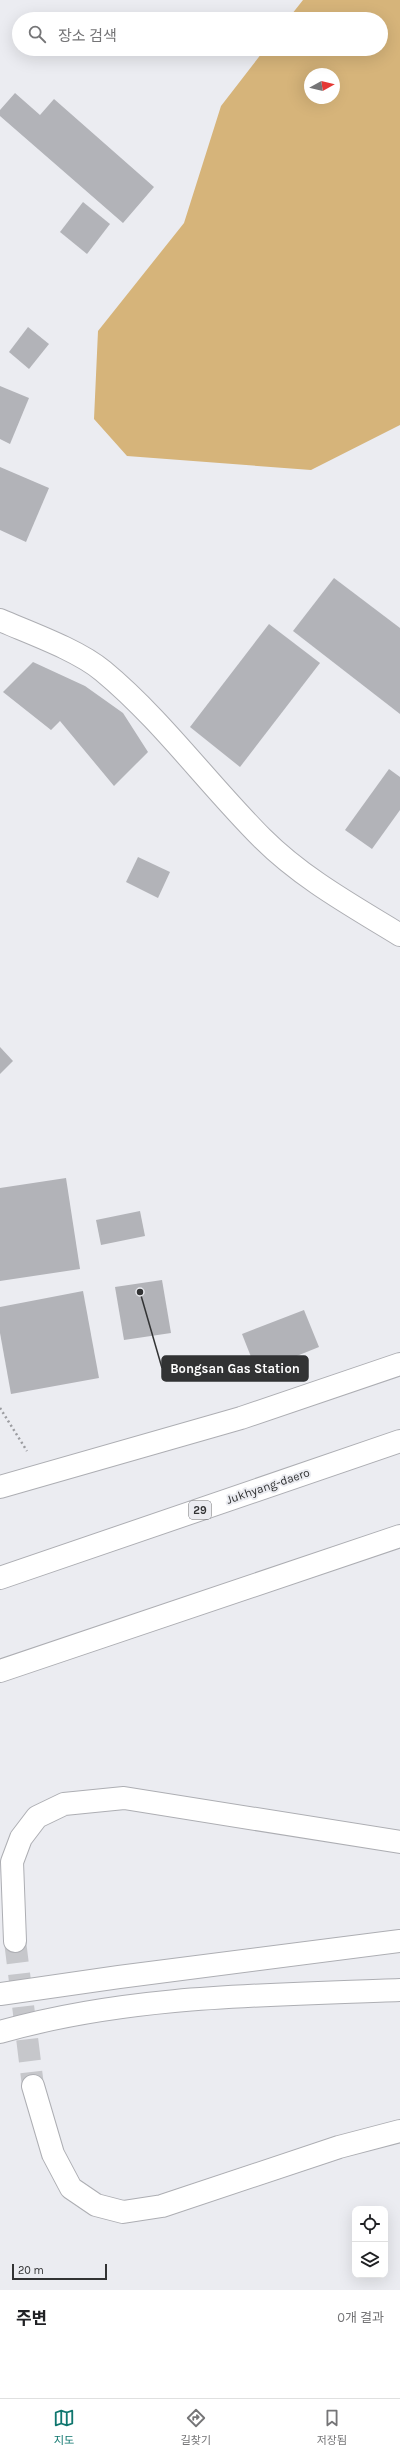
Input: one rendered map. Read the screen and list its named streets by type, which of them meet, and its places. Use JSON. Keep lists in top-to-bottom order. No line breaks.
{"streets":{"main road":["Jukhyang-daero","29"]},"places":["Bongsan Gas Station"],"scale_bar":"20 m","north":"right","page":{"search":"장소 검색","scale":"20 m","heading":["주변","0개 결과"],"nav":["지도","길찾기","저장됨"]}}
